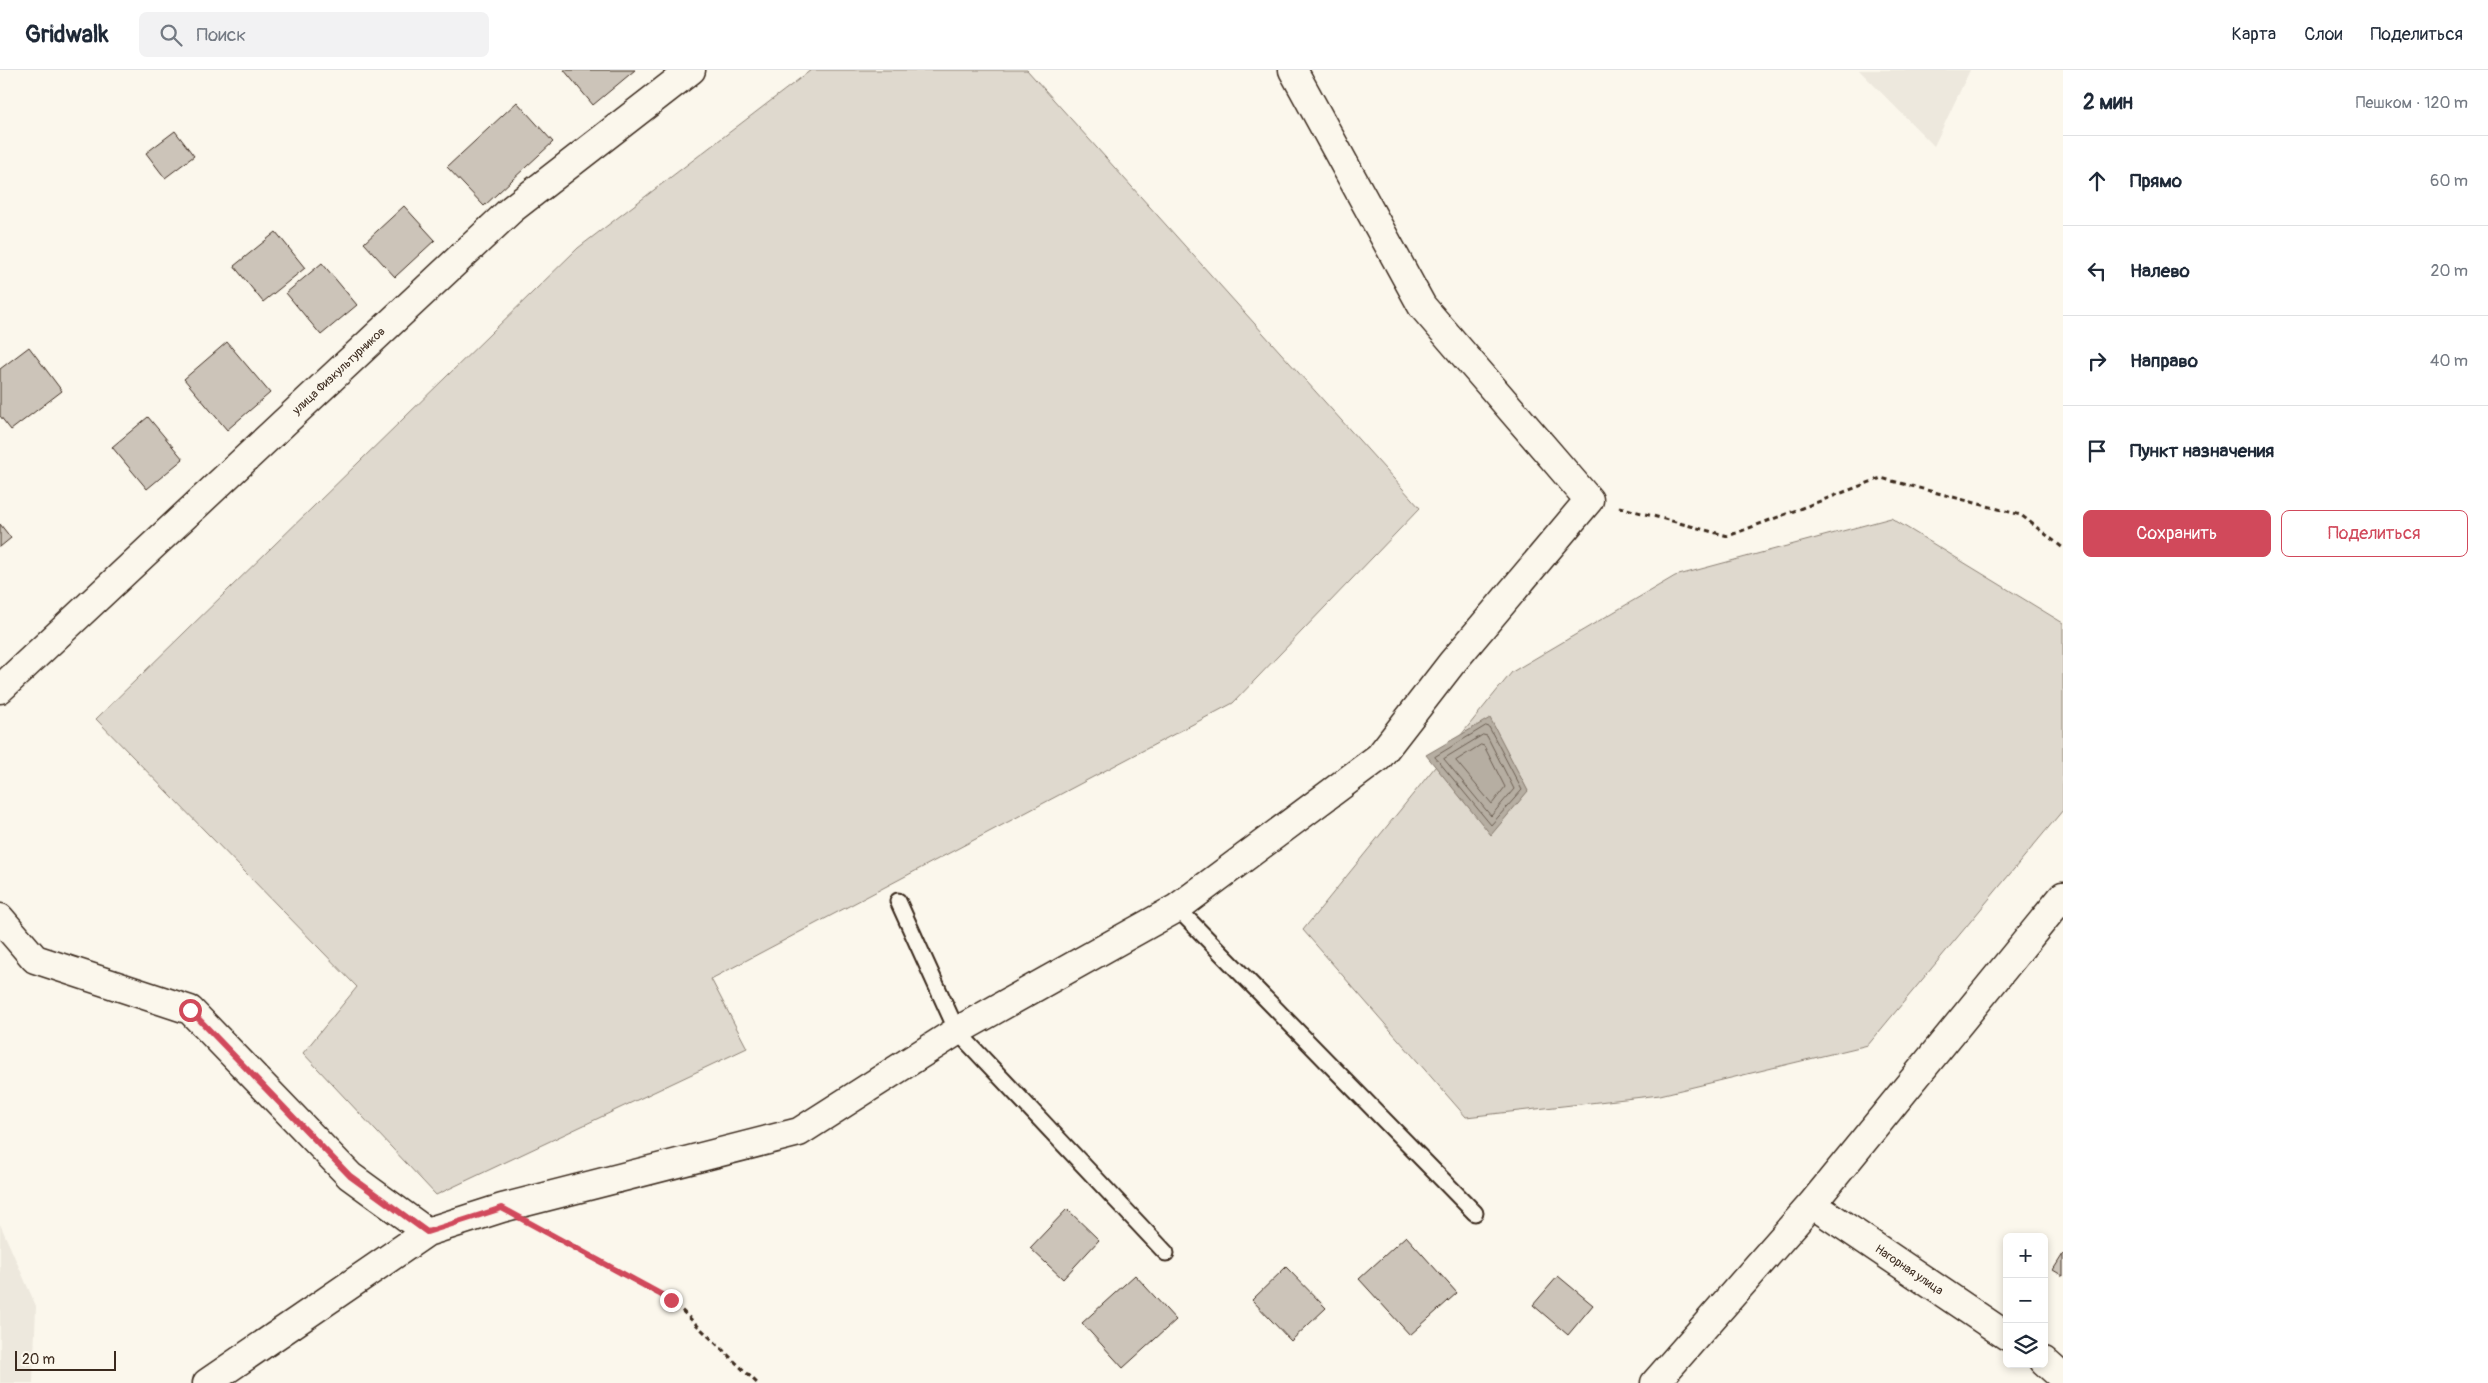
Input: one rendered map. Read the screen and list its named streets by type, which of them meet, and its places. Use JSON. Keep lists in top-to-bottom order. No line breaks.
{"streets":{"street":["улица Физкультурников","Нагорная улица"]},"scale_bar":"20 m","page":{"header":"Gridwalk","search":"Поиск","nav":["Карта","Слои","Поделиться"],"heading":["2 мин","Пешком · 120 m"],"list":[["Прямо","60 m"],["Налево","20 m"],["Направо","40 m"],"Пункт назначения"],"buttons":["Сохранить","Поделиться"],"map_buttons":["+","−"],"scale":"20 m"}}
